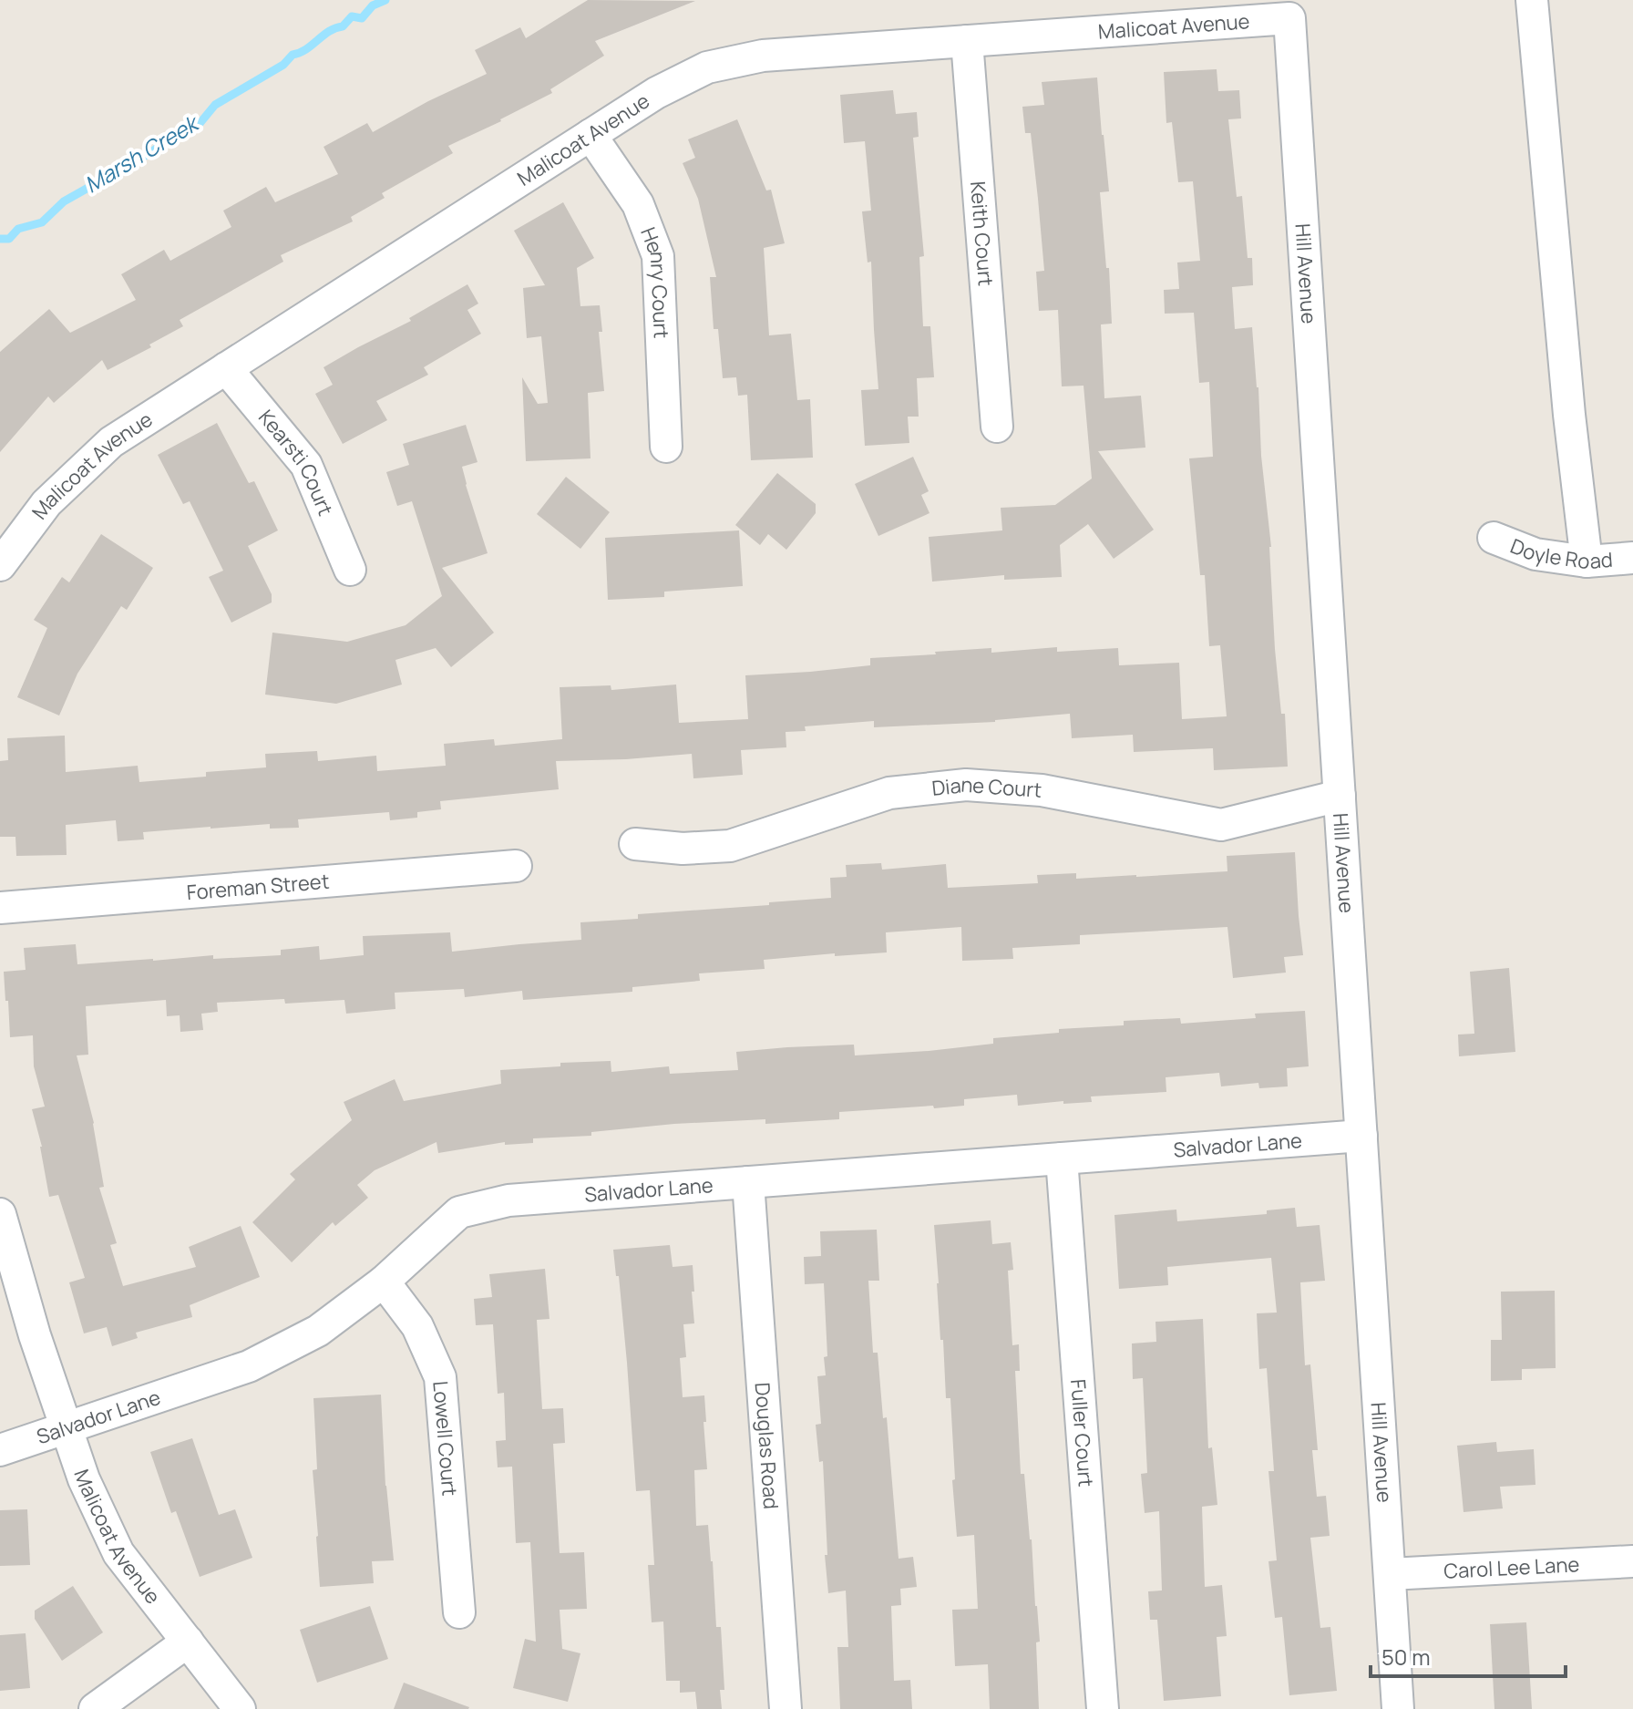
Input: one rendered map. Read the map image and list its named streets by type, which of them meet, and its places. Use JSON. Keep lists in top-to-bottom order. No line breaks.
{"streets":{"street":["Malicoat Avenue","Keith Court","Hill Avenue","Henry Court","Kearsti Court","Doyle Road","Diane Court","Foreman Street","Salvador Lane","Fuller Court","Lowell Court","Douglas Road","Carol Lee Lane"]},"crossings":[["Malicoat Avenue","Keith Court"],["Malicoat Avenue","Hill Avenue"],["Malicoat Avenue","Henry Court"],["Malicoat Avenue","Kearsti Court"],["Malicoat Avenue","Salvador Lane"],["Hill Avenue","Diane Court"],["Hill Avenue","Salvador Lane"],["Hill Avenue","Carol Lee Lane"],["Salvador Lane","Fuller Court"],["Salvador Lane","Lowell Court"],["Salvador Lane","Douglas Road"]],"water":["Marsh Creek"],"scale_bar":"50 m"}
